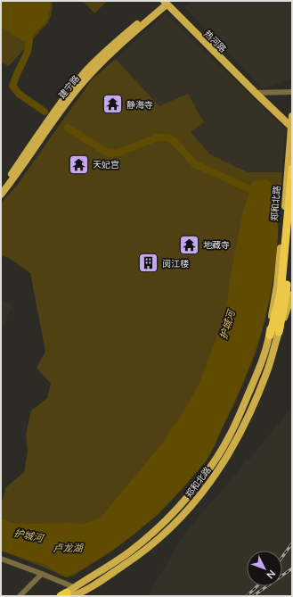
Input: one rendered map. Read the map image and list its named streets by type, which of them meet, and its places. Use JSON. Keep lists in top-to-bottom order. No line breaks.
{"streets":{"highway":["郑和北路"],"main road":["热河路","建宁路"]},"crossings":[["热河路","建宁路"],["热河路","郑和北路"]],"water":["护城河","卢龙湖"],"places":{"temple":["静海寺","天妃宫","地藏寺"],"building":["阅江楼"]},"north":"bottom right"}
